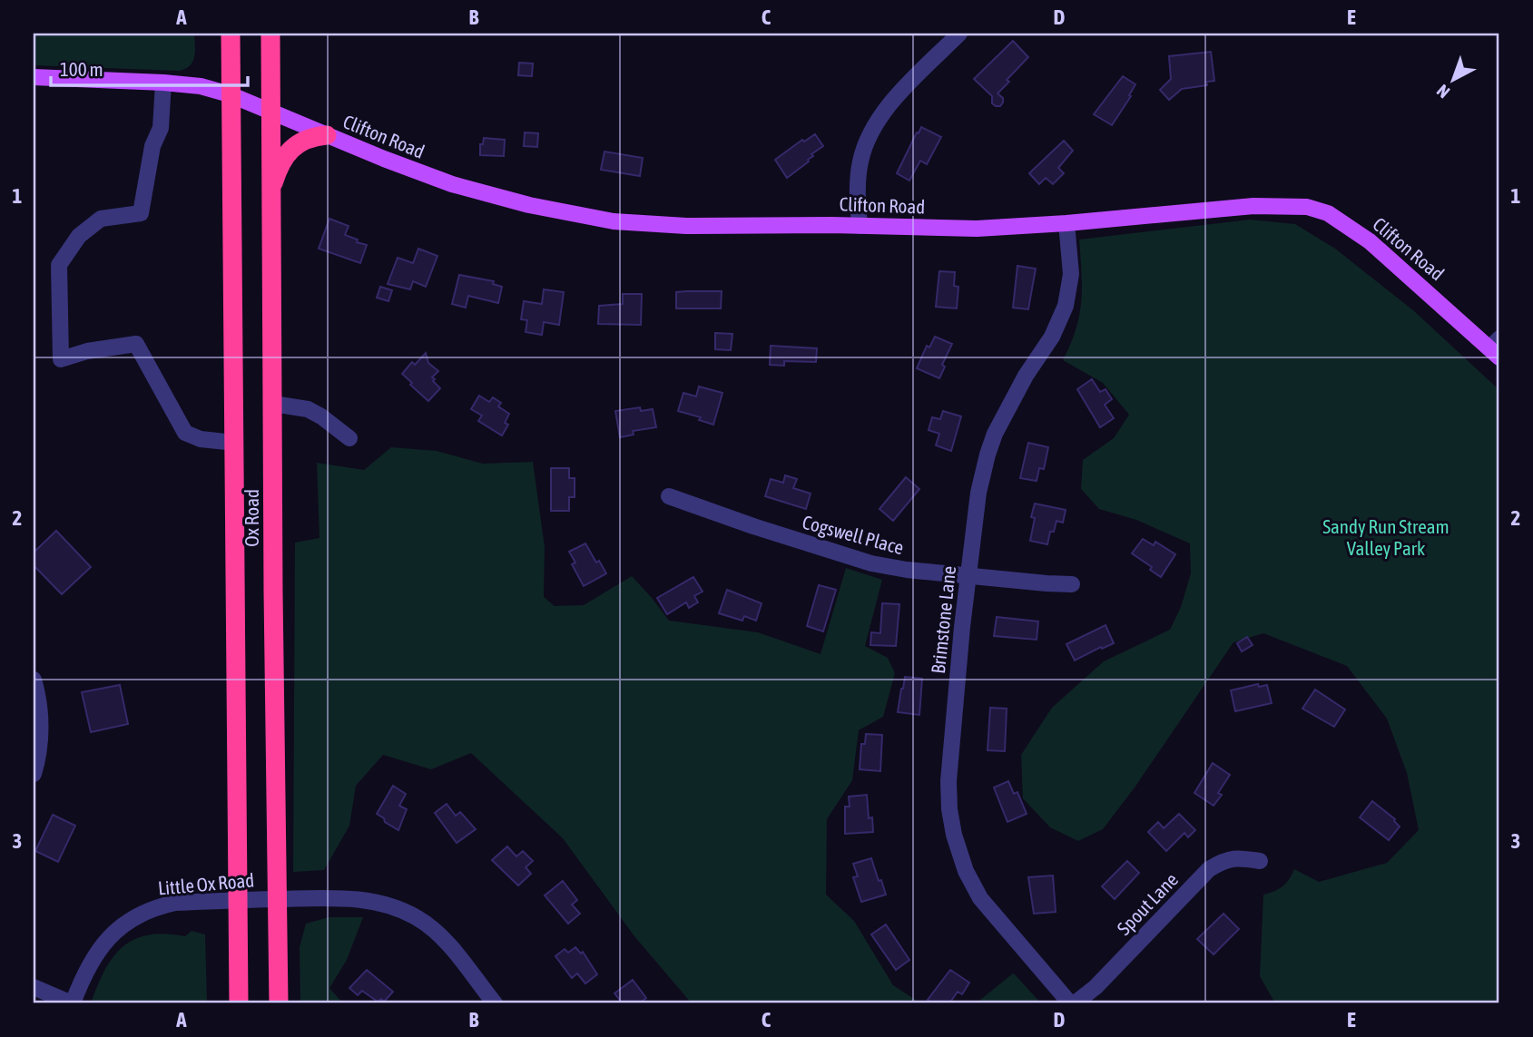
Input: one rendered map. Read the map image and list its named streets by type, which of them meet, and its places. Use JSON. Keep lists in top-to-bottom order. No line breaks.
{"streets":{"highway":["Ox Road"],"main road":["Clifton Road"],"street":["Cogswell Place","Brimstone Lane","Little Ox Road","Spout Lane"]},"crossings":[["Clifton Road","Ox Road"],["Clifton Road","Brimstone Lane"],["Ox Road","Little Ox Road"],["Cogswell Place","Brimstone Lane"],["Brimstone Lane","Spout Lane"]],"parks":["Sandy Run Stream Valley Park"],"scale_bar":"100 m","north":"bottom left","grid":{"columns":["A","B","C","D","E"],"rows":["1","2","3"]}}
